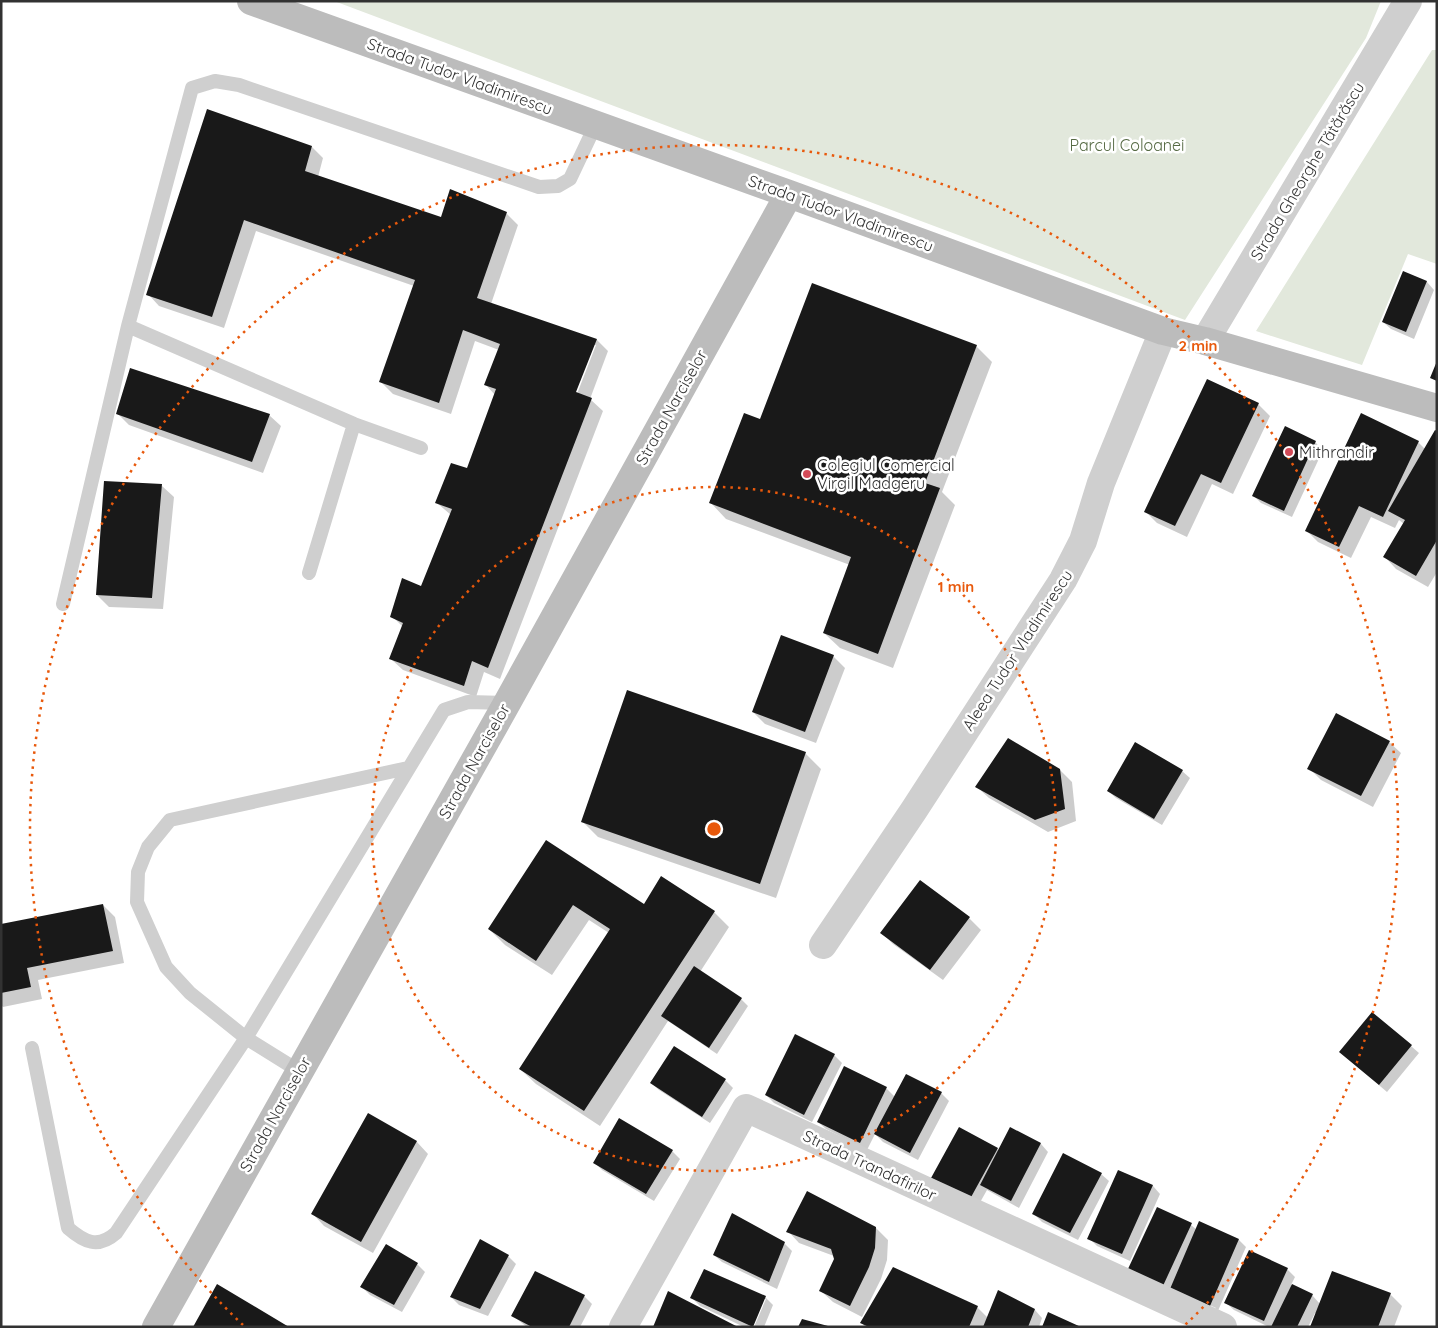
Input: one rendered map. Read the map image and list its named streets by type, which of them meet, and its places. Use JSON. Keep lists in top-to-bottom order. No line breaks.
{"streets":{"main road":["Strada Tudor Vladimirescu","Strada Narciselor"],"street":["Strada Gheorghe Tătărăscu","Aleea Tudor Vladimirescu","Strada Trandafirilor"]},"crossings":[["Strada Tudor Vladimirescu","Strada Gheorghe Tătărăscu"],["Strada Tudor Vladimirescu","Strada Narciselor"],["Strada Tudor Vladimirescu","Aleea Tudor Vladimirescu"]],"parks":["Parcul Coloanei"],"places":["Mithrandir","Colegiul Comercial Virgil Madgeru"],"rings":["2 min","1 min"]}
